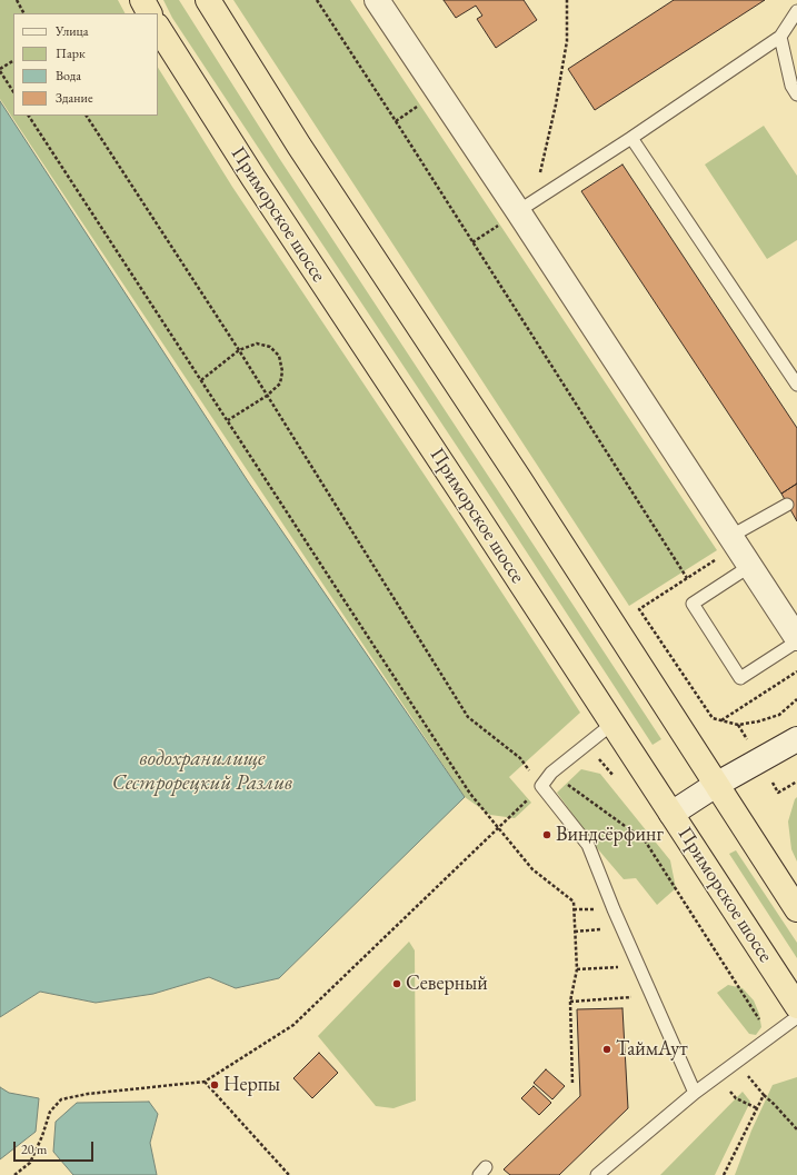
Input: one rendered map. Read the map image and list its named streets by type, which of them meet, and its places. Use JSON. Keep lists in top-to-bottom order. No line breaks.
{"streets":{"highway":["Приморское шоссе"]},"water":["водохранилище Сестрорецкий Разлив"],"places":["Виндсёрфинг","Северный","ТаймАут","Нерпы"],"legend":["Улица","Парк","Вода","Здание"],"scale_bar":"20 m"}
